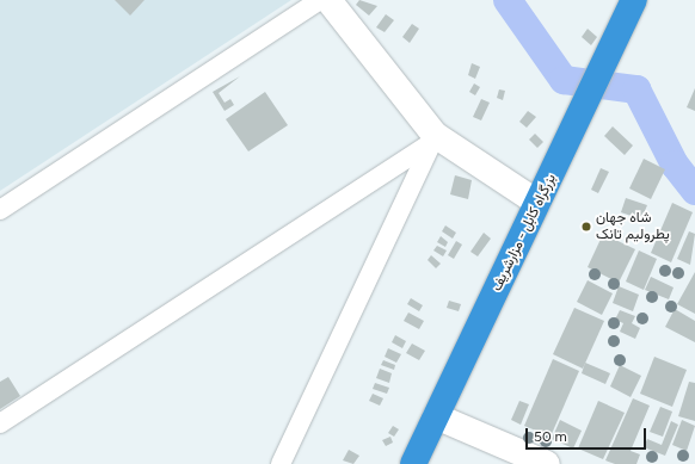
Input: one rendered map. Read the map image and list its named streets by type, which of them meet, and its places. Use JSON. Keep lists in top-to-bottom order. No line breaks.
{"streets":{"highway":["بزرگراه کابل - مزارشریف"]},"places":["شاه جهان پطرولیم تانک"],"scale_bar":"50 m"}
